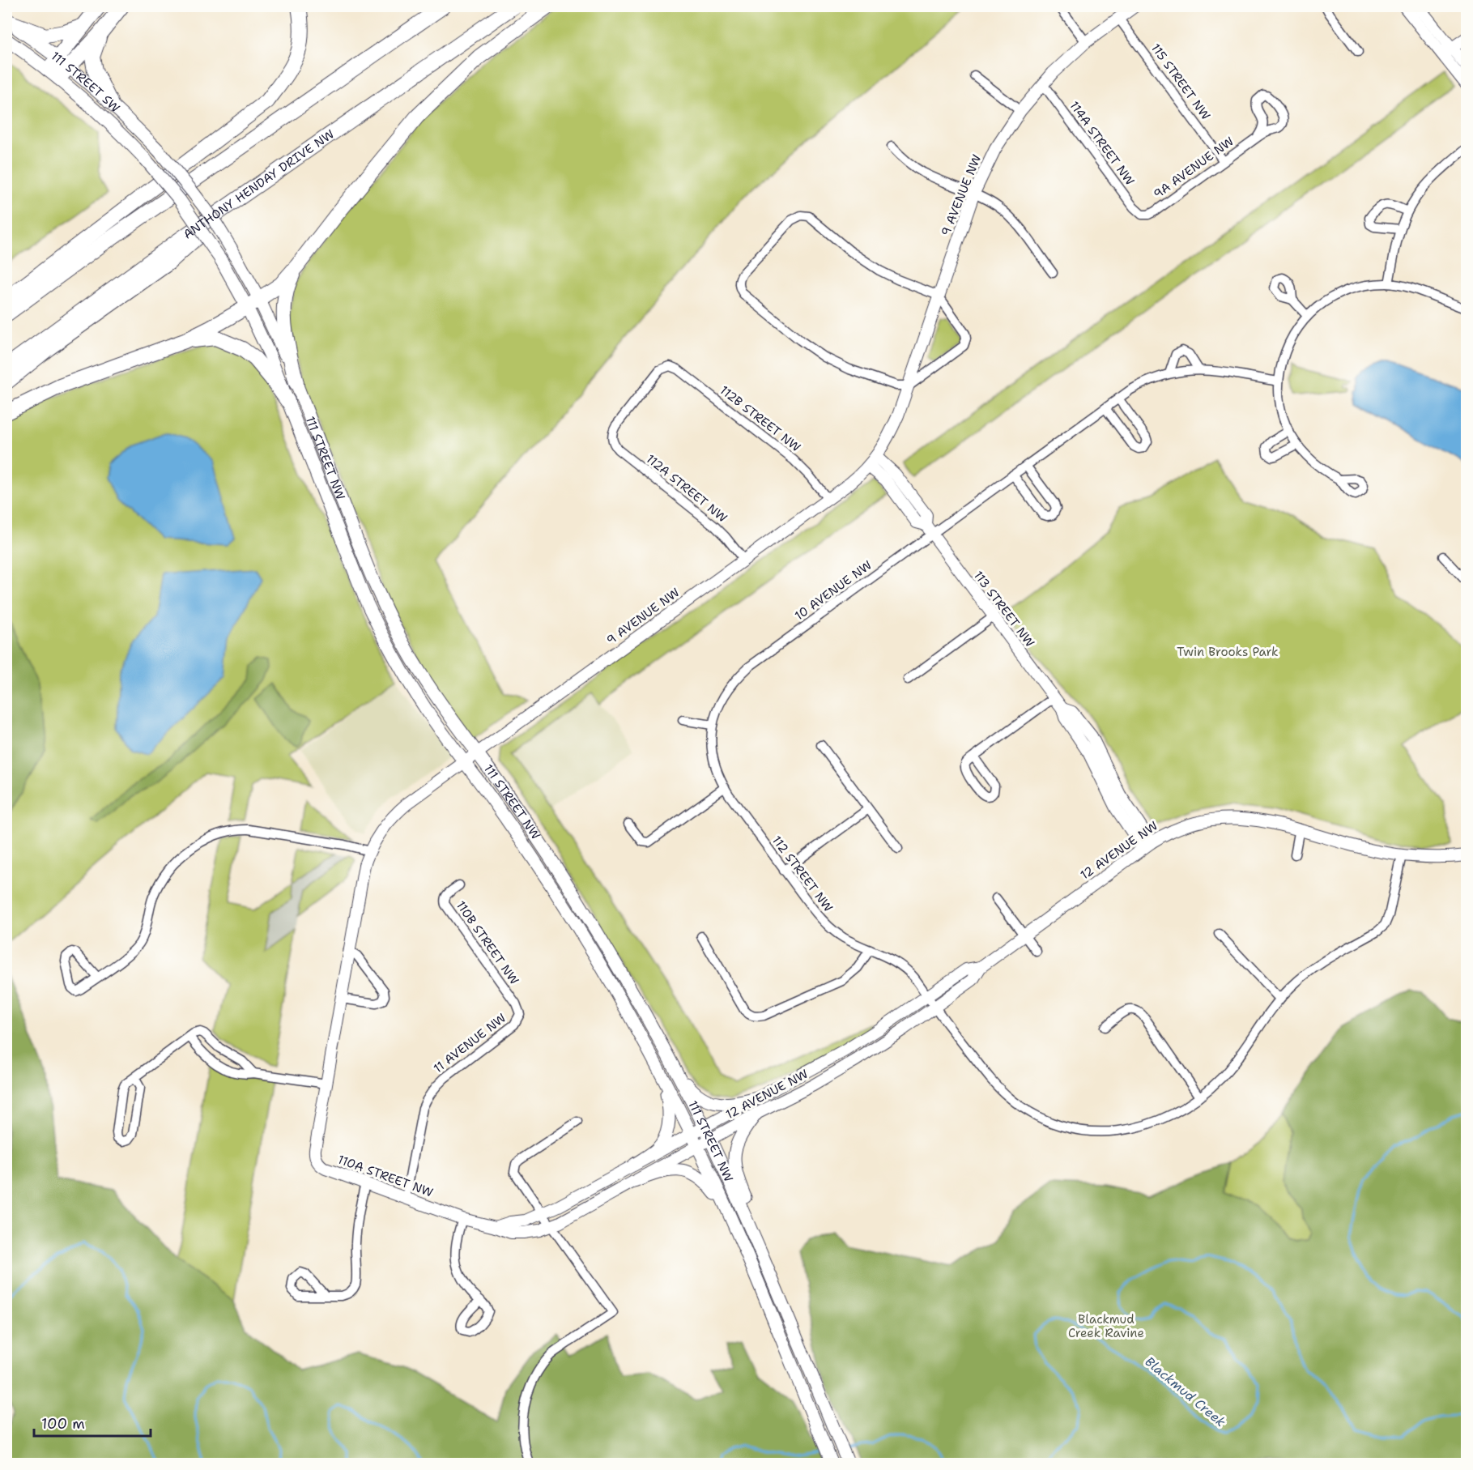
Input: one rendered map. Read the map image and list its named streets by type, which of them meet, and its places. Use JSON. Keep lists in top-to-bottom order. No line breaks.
{"streets":{"highway":["ANTHONY HENDAY DRIVE NW"],"main road":["111 STREET SW","111 STREET NW"],"street":["115 STREET NW","114A STREET NW","9A AVENUE NW","9 AVENUE NW","112B STREET NW","112A STREET NW","10 AVENUE NW","113 STREET NW","12 AVENUE NW","112 STREET NW","110B STREET NW","11 AVENUE NW","110A STREET NW"]},"crossings":[["115 STREET NW","9A AVENUE NW"],["115 STREET NW","9 AVENUE NW"],["111 STREET SW","111 STREET NW"],["114A STREET NW","9A AVENUE NW"],["114A STREET NW","9 AVENUE NW"],["9 AVENUE NW","112B STREET NW"],["9 AVENUE NW","111 STREET NW"],["9 AVENUE NW","112A STREET NW"],["9 AVENUE NW","113 STREET NW"],["9 AVENUE NW","110A STREET NW"],["112B STREET NW","112A STREET NW"],["111 STREET NW","12 AVENUE NW"],["10 AVENUE NW","113 STREET NW"],["10 AVENUE NW","112 STREET NW"],["113 STREET NW","12 AVENUE NW"],["12 AVENUE NW","112 STREET NW"],["12 AVENUE NW","110A STREET NW"],["110B STREET NW","11 AVENUE NW"],["11 AVENUE NW","110A STREET NW"]],"water":["Blackmud Creek"],"parks":["Twin Brooks Park","Blackmud Creek Ravine"],"scale_bar":"100 m"}
